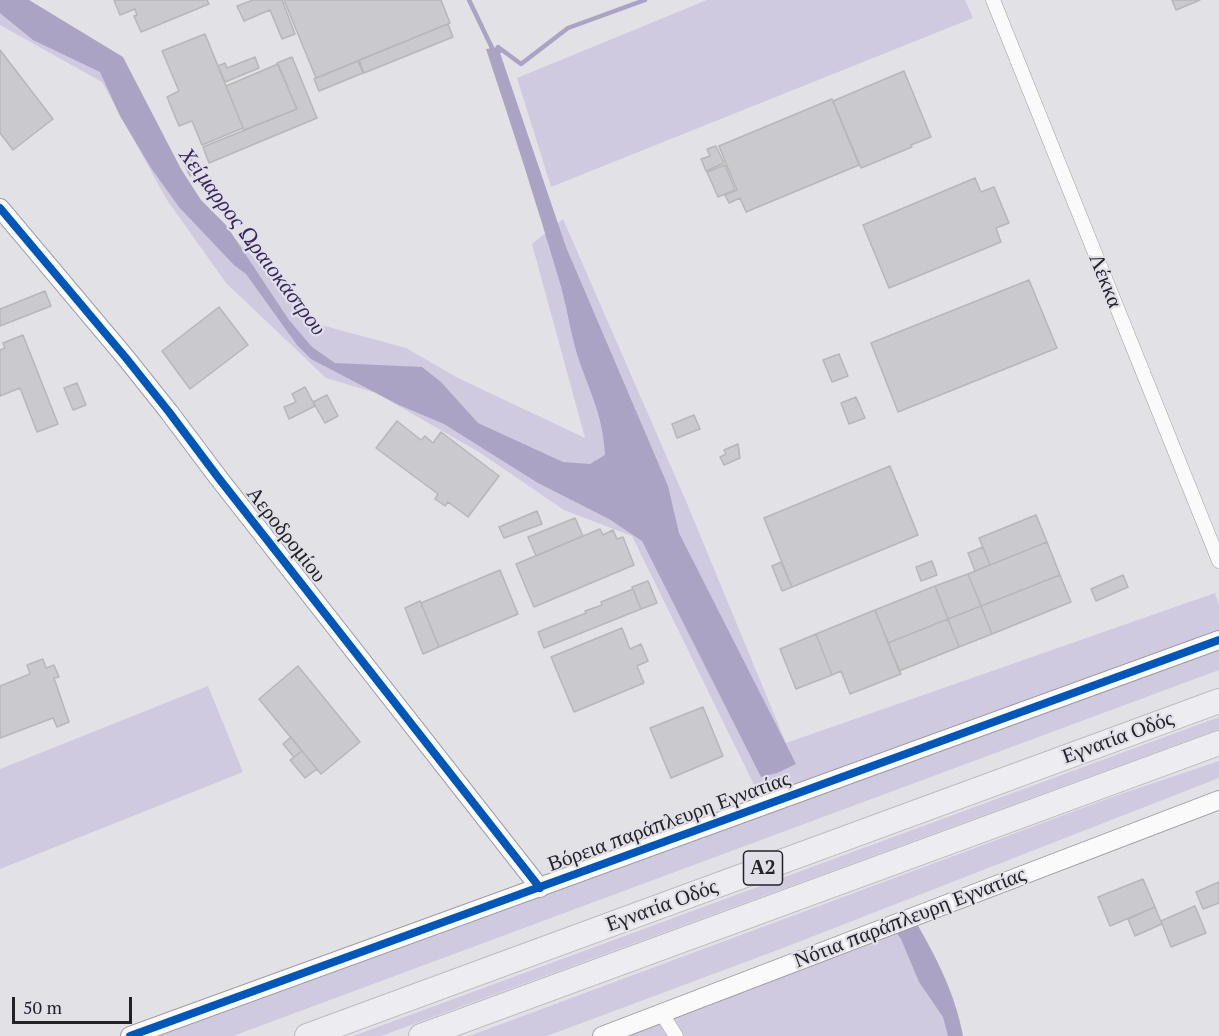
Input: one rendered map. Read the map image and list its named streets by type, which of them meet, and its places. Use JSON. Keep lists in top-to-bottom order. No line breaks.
{"streets":{"highway":["Εγνατία Οδός","Α2"],"street":["Λέκκα","Αεροδρομίου","Βόρεια παράπλευρη Εγνατίας","Νότια παράπλευρη Εγνατίας"]},"crossings":[["Αεροδρομίου","Βόρεια παράπλευρη Εγνατίας"]],"water":["Χείμαρρος Ωραιοκάστρου"],"scale_bar":"50 m"}
